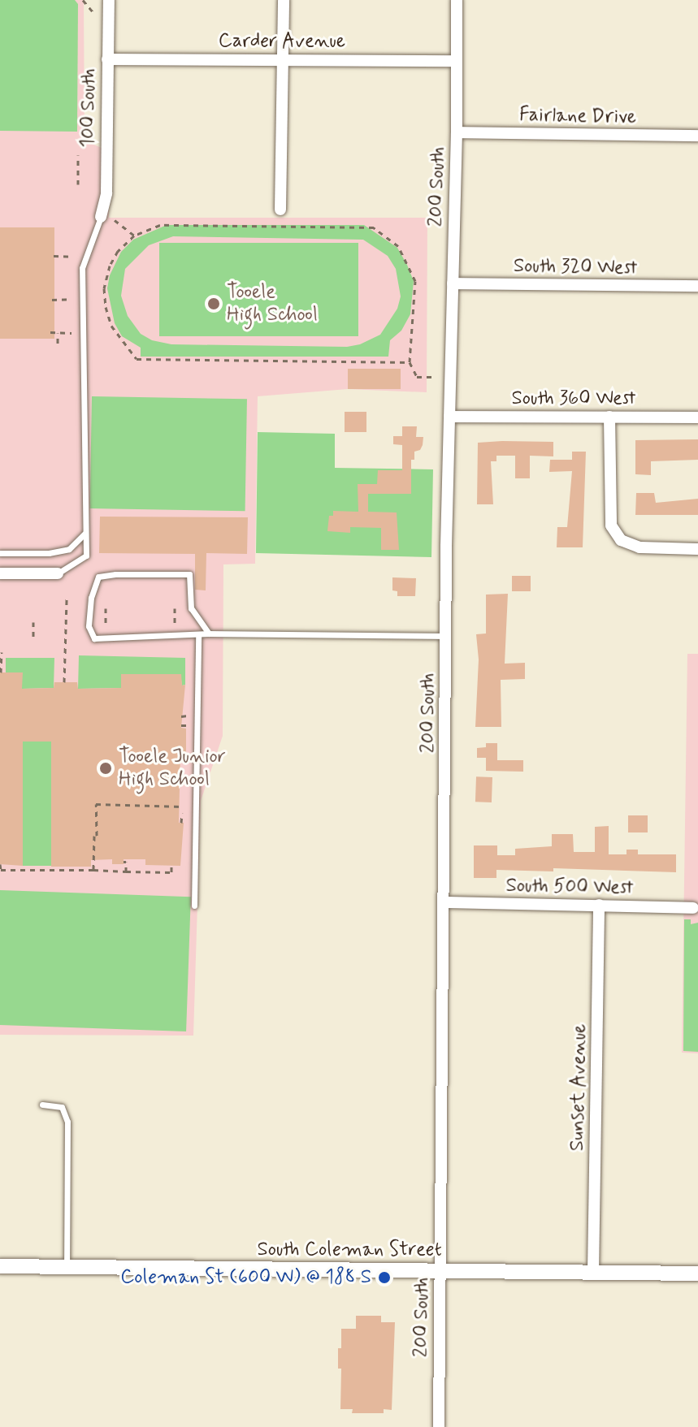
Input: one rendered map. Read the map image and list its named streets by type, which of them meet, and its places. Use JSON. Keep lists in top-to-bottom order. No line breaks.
{"streets":{"street":["Carder Avenue","100 South","Fairlane Drive","200 South","South 320 West","South 360 West","South 500 West","Sunset Avenue","South Coleman Street"]},"crossings":[["Carder Avenue","100 South"],["Carder Avenue","200 South"],["Fairlane Drive","200 South"],["200 South","South 320 West"],["200 South","South 360 West"],["200 South","South 500 West"],["200 South","South Coleman Street"],["South 500 West","Sunset Avenue"],["Sunset Avenue","South Coleman Street"]],"places":["Tooele High School","Tooele Junior High School","Coleman St (600 W) @ 188 S"]}
